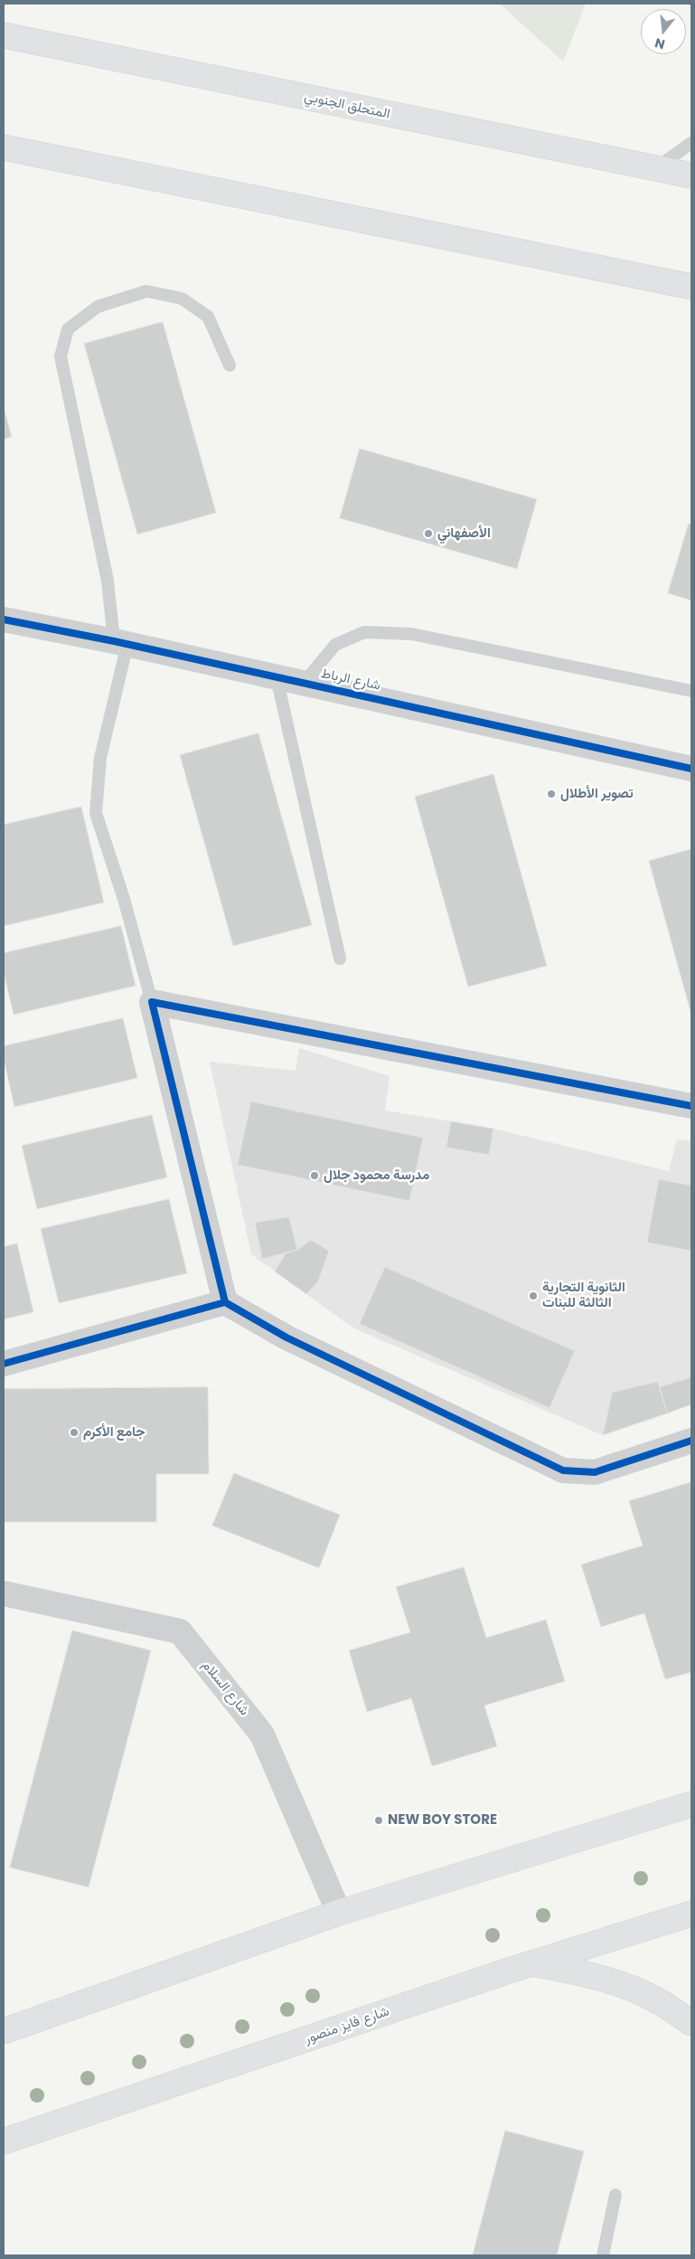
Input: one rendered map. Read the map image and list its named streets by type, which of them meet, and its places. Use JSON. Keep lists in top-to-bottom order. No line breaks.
{"streets":{"main road":["المتحلق الجنوبي","شارع فايز منصور"],"street":["شارع الرباط","شارع السلام"]},"places":["الأصفهاني","تصوير الأطلال","مدرسة محمود جلال","الثانوية التجارية الثالثة للبنات","جامع الأكرم","NEW BOY STORE"],"north":"bottom"}
